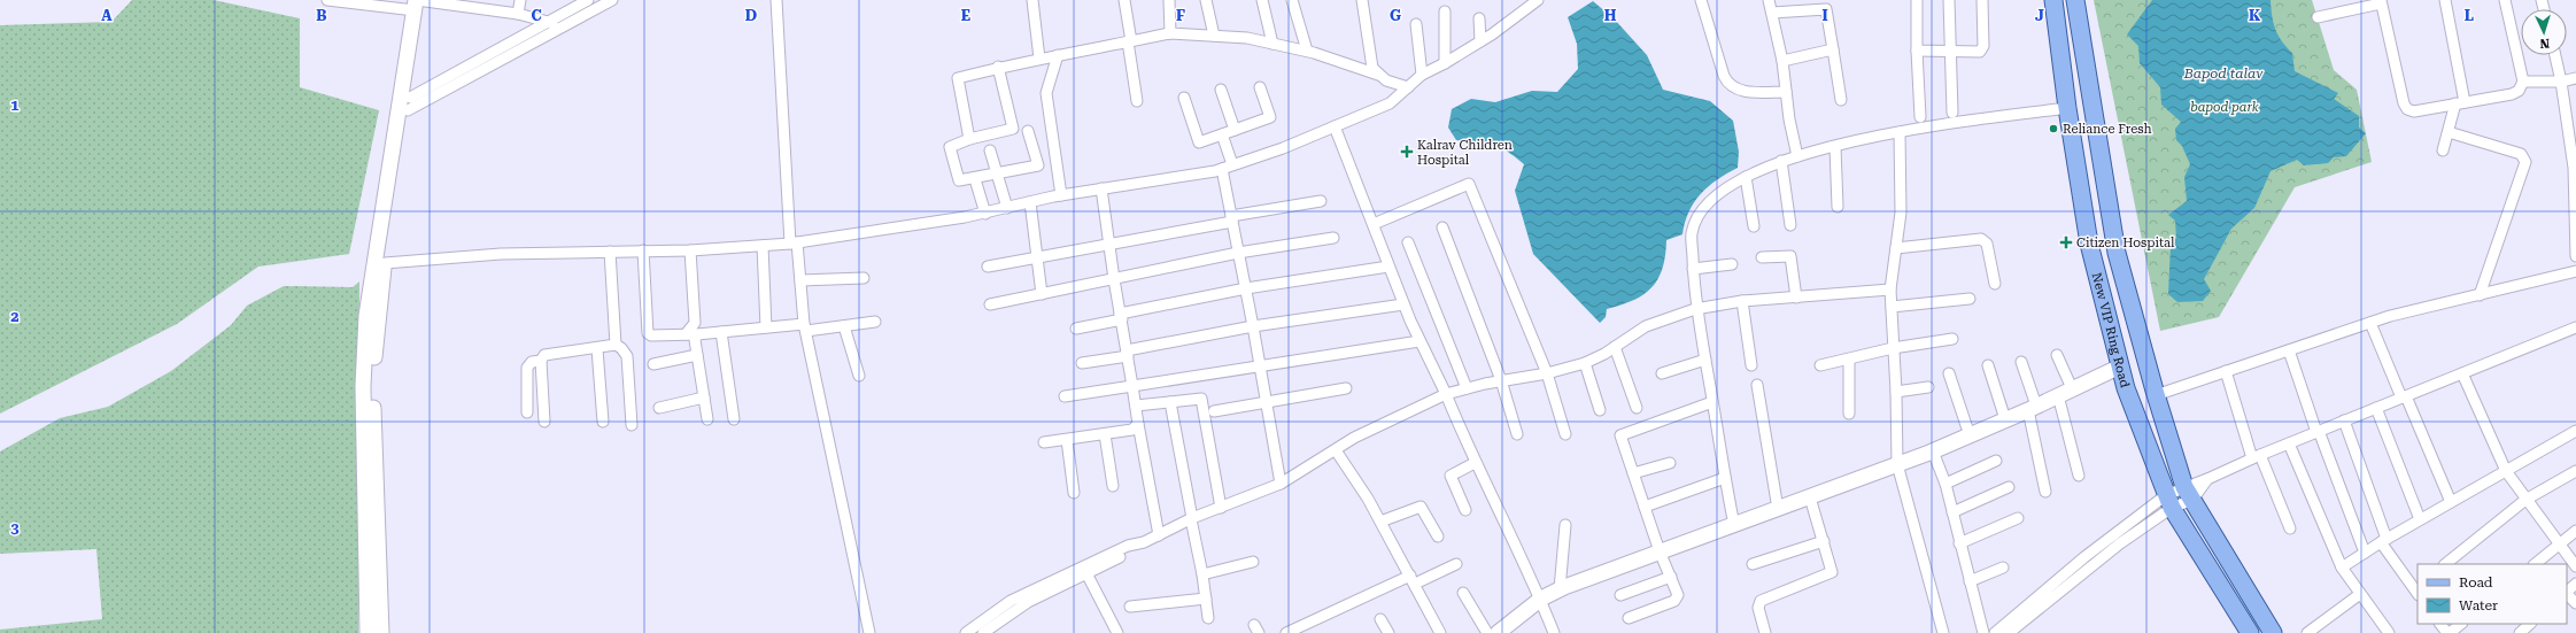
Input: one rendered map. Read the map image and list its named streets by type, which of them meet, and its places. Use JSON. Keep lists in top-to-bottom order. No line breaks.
{"streets":{"main road":["New VIP Ring Road"]},"water":["Bapod talav"],"parks":["bapod park"],"places":{"other":["Reliance Fresh"],"health":["Kalrav Children Hospital","Citizen Hospital"]},"legend":["Road","Water"],"north":"bottom","grid":{"columns":["A","B","C","D","E","F","G","H","I","J","K","L"],"rows":["1","2","3"]}}
